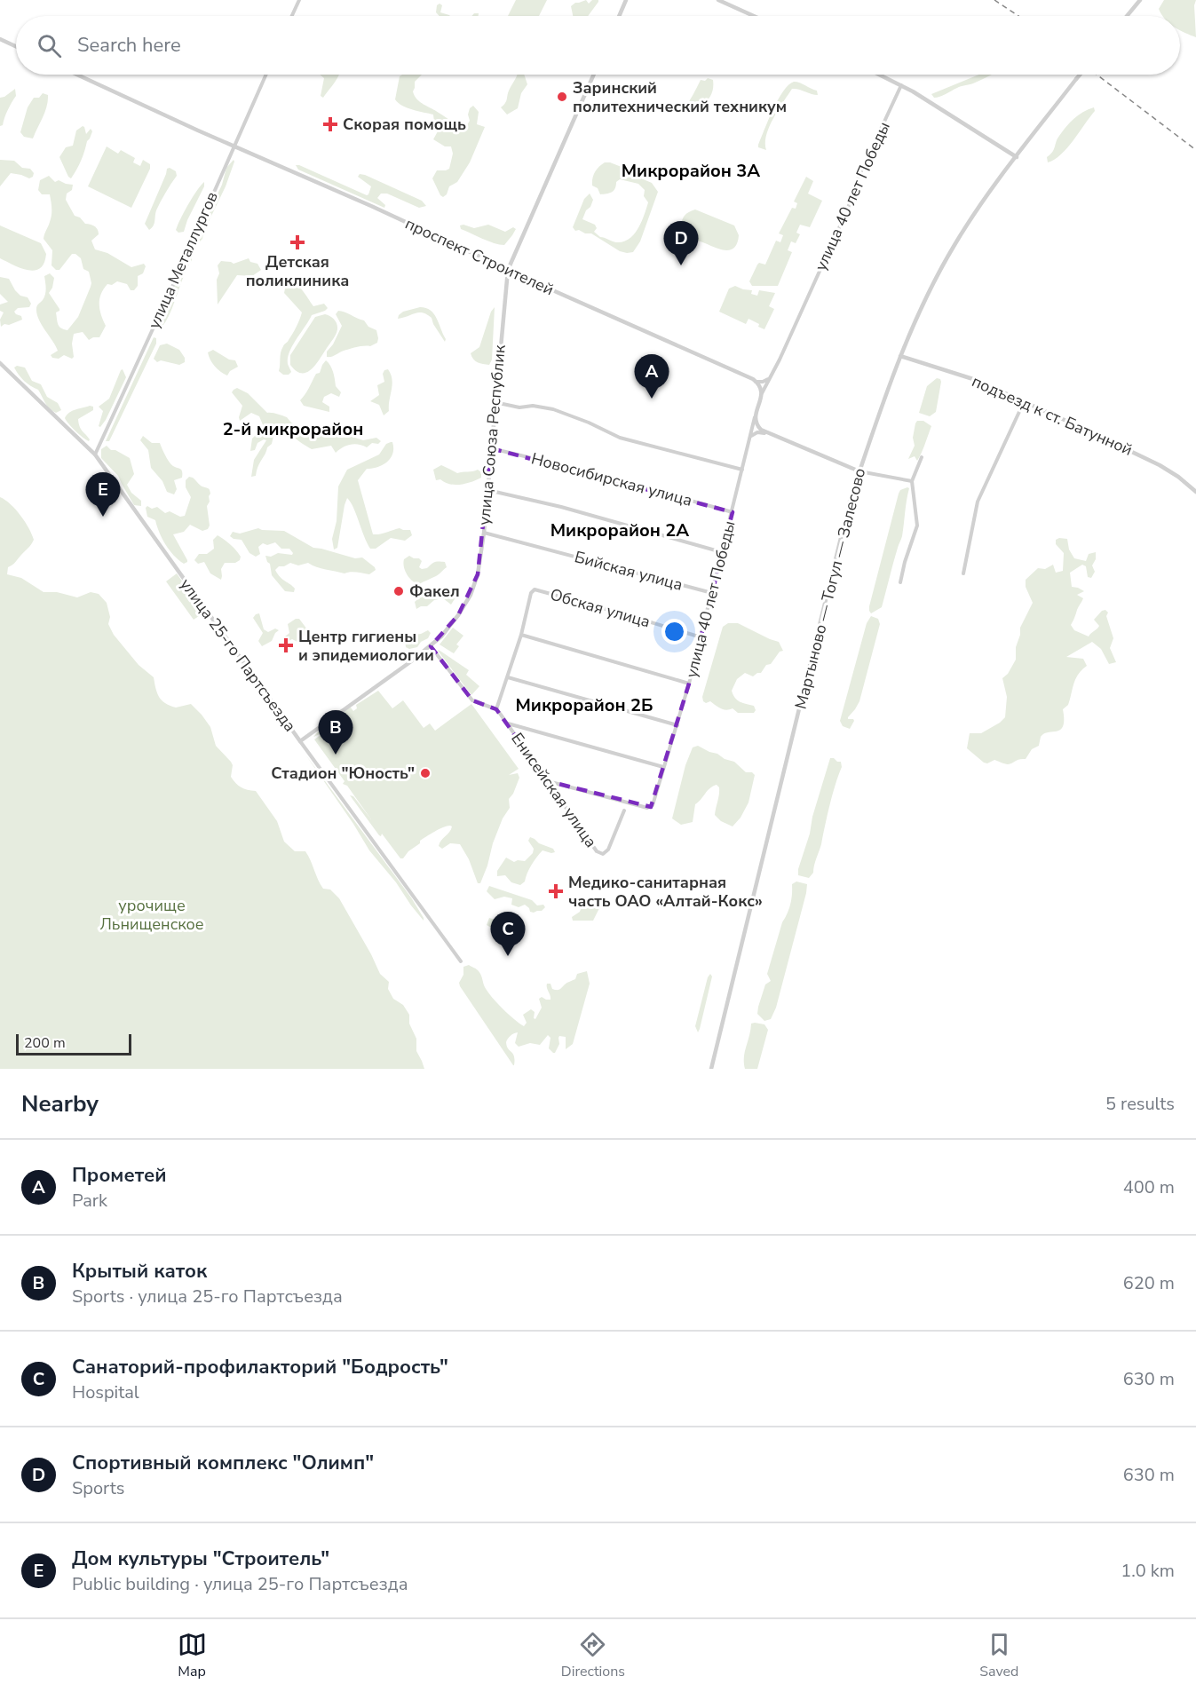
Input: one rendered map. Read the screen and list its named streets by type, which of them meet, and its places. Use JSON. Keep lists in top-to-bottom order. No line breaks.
{"streets":{"street":["улица 40 лет Победы","проспект Строителей","улица Металлургов","подъезд к ст. Батунной","улица Союза Республик","Новосибирская улица","Бийская улица","Мартыново — Тогул — Залесово","Обская улица","улица 25-го Партсъезда","Енисейская улица"]},"crossings":[["улица 40 лет Победы","Новосибирская улица"],["улица 40 лет Победы","Бийская улица"],["улица 40 лет Победы","Обская улица"],["улица 40 лет Победы","Енисейская улица"],["проспект Строителей","улица Металлургов"],["проспект Строителей","улица Союза Республик"],["улица Металлургов","улица 25-го Партсъезда"],["подъезд к ст. Батунной","Мартыново — Тогул — Залесово"],["улица Союза Республик","Новосибирская улица"],["улица Союза Республик","Бийская улица"],["улица Союза Республик","улица 25-го Партсъезда"],["улица Союза Республик","Енисейская улица"]],"districts":["Микрорайон 3А","2-й микрорайон","Микрорайон 2А","Микрорайон 2Б"],"parks":["урочище Льнищенское"],"places":{"other":["Заринский политехнический техникум","Факел","Стадион \"Юность\""],"health":["Скорая помощь","Детская поликлиника","Центр гигиены и эпидемиологии","Медико-санитарная часть ОАО «Алтай-Кокс»"]},"scale_bar":"200 m","page":{"search":"Search here","pins":["D","A","E","B","C"],"scale":"200 m","heading":["Nearby","5 results"],"list":[{"mark":"A","name":"Прометей","note":"Park","value":"400 m"},{"mark":"B","name":"Крытый каток","note":"Sports · улица 25-го Партсъезда","value":"620 m"},{"mark":"C","name":"Санаторий-профилакторий \"Бодрость\"","note":"Hospital","value":"630 m"},{"mark":"D","name":"Спортивный комплекс \"Олимп\"","note":"Sports","value":"630 m"},{"mark":"E","name":"Дом культуры \"Строитель\"","note":"Public building · улица 25-го Партсъезда","value":"1.0 km"}],"nav":["Map","Directions","Saved"]}}
